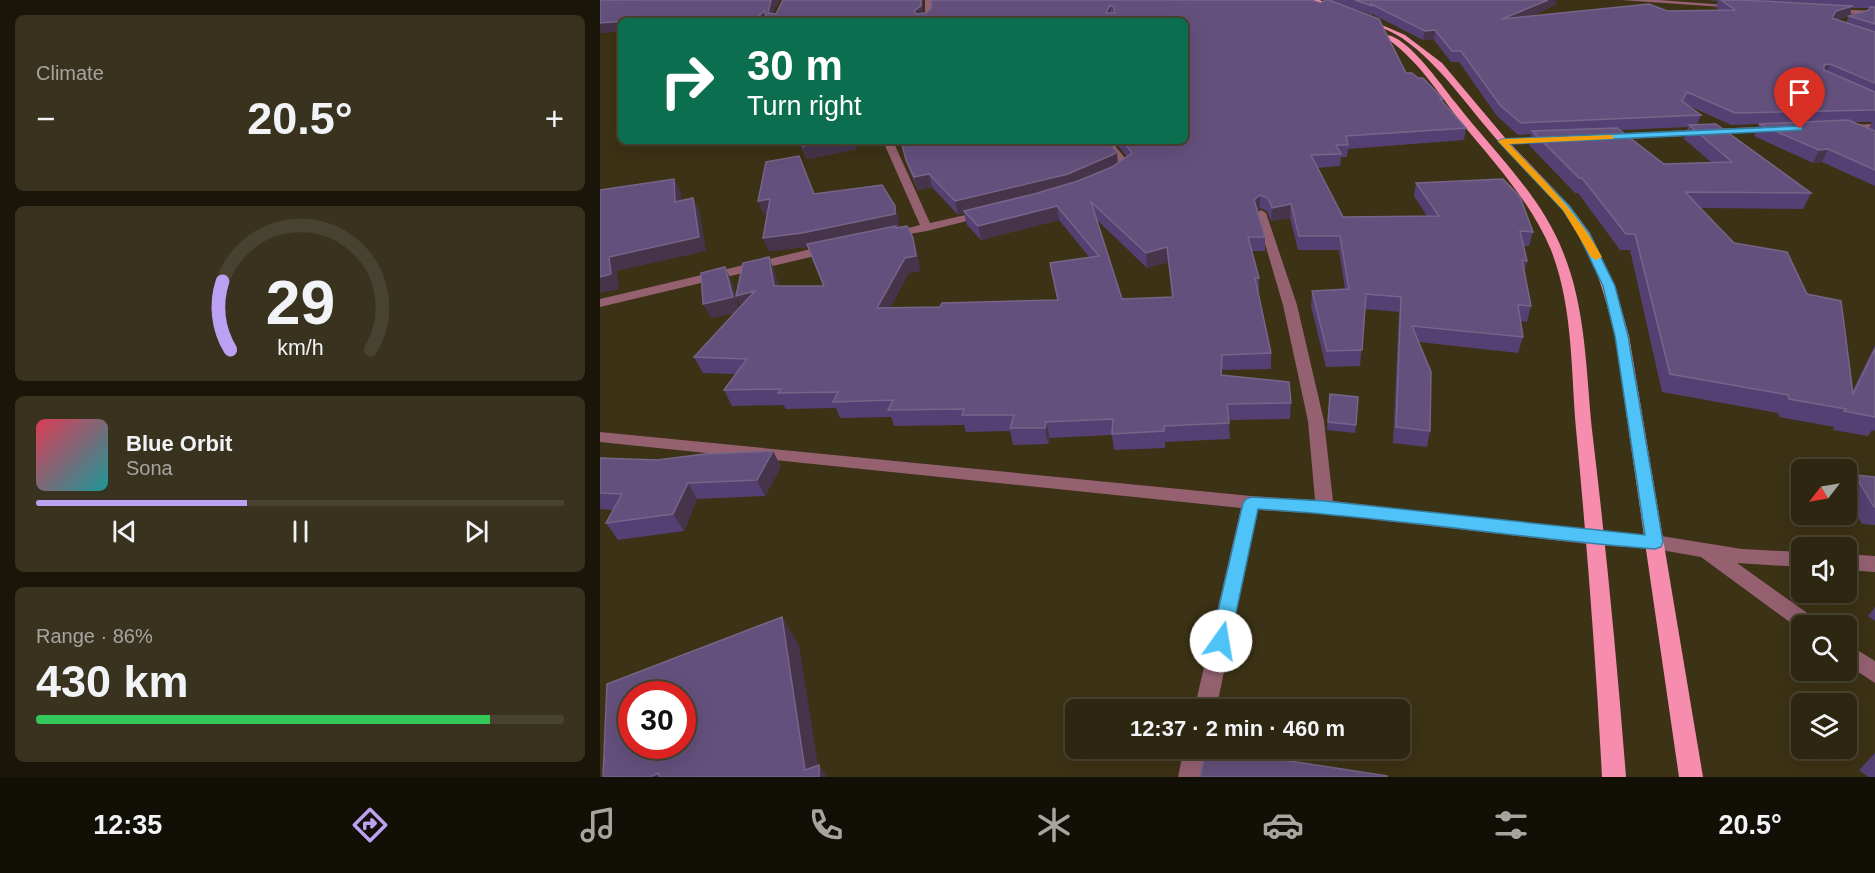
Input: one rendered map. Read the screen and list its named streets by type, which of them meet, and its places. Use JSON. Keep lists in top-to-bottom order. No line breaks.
{"north":"bottom left","page":{"tile":["Climate",["Range · 86%","430 km"]],"turn":["30 m","Turn right"],"heat":["−","20.5°","+"],"song":["Blue Orbit","Sona"],"limit":"30","trip":"12:37 · 2 min · 460 m","tabs":["12:35","20.5°"],"gauge":["29","km/h"]}}
